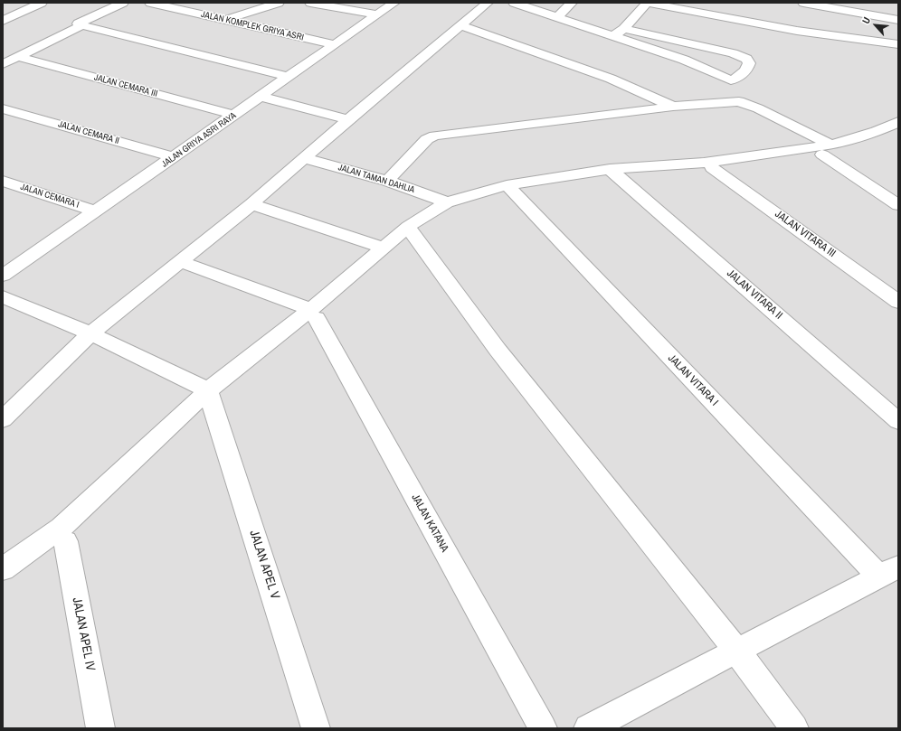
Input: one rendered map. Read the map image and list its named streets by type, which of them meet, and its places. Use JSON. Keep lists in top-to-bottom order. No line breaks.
{"streets":{"street":["JALAN KOMPLEK GRIYA ASRI","JALAN CEMARA III","JALAN CEMARA II","JALAN GRIYA ASRI RAYA","JALAN TAMAN DAHLIA","JALAN CEMARA I","JALAN VITARA III","JALAN VITARA II","JALAN VITARA I","JALAN KATANA","JALAN APEL V","JALAN APEL IV"]},"crossings":[["JALAN KOMPLEK GRIYA ASRI","JALAN GRIYA ASRI RAYA"],["JALAN CEMARA III","JALAN GRIYA ASRI RAYA"],["JALAN CEMARA II","JALAN GRIYA ASRI RAYA"],["JALAN GRIYA ASRI RAYA","JALAN CEMARA I"]],"north":"top left"}
